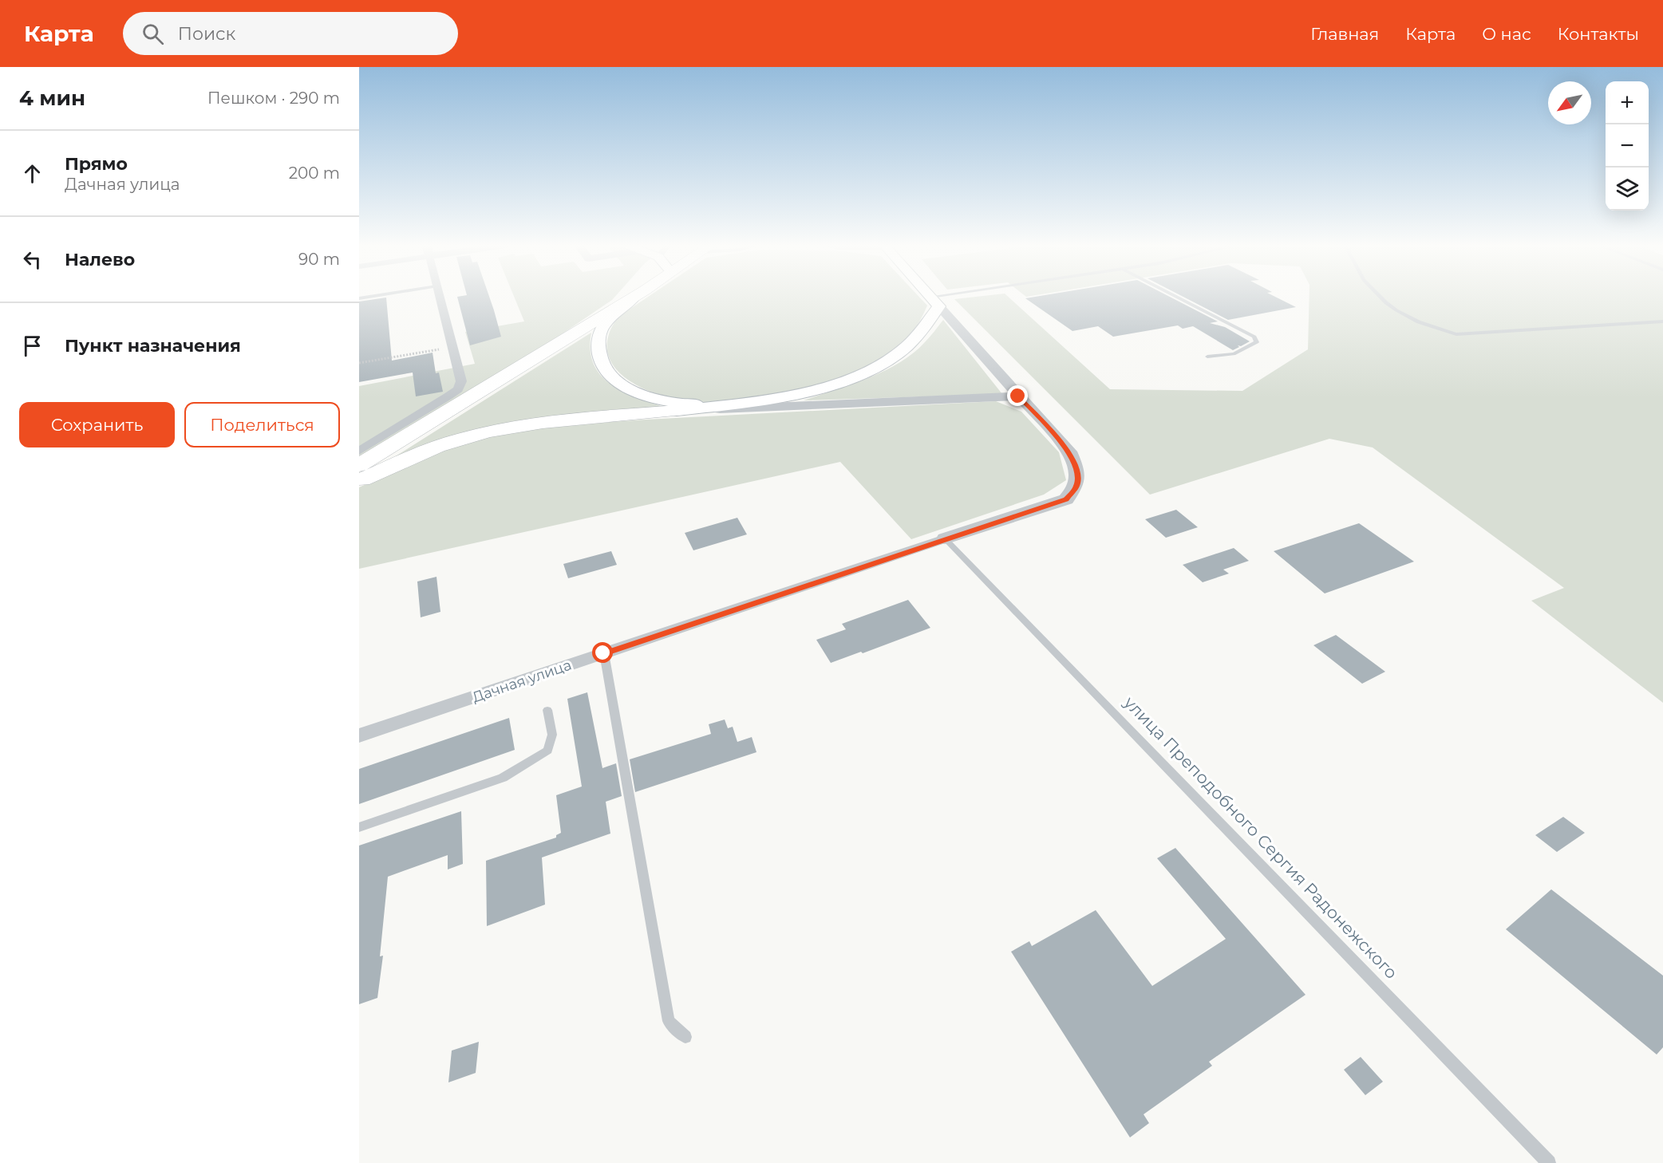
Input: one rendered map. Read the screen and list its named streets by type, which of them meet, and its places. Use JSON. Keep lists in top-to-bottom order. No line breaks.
{"streets":{"street":["Дачная улица"],"lane":["улица Преподобного Сергия Радонежского"]},"crossings":[["Дачная улица","улица Преподобного Сергия Радонежского"]],"north":"bottom left","page":{"header":"Карта","search":"Поиск","nav":["Главная","Карта","О нас","Контакты"],"heading":["4 мин","Пешком · 290 m"],"map_buttons":["+","−"],"list":[["Прямо","Дачная улица","200 m"],["Налево","90 m"],"Пункт назначения"],"buttons":["Сохранить","Поделиться"]}}
